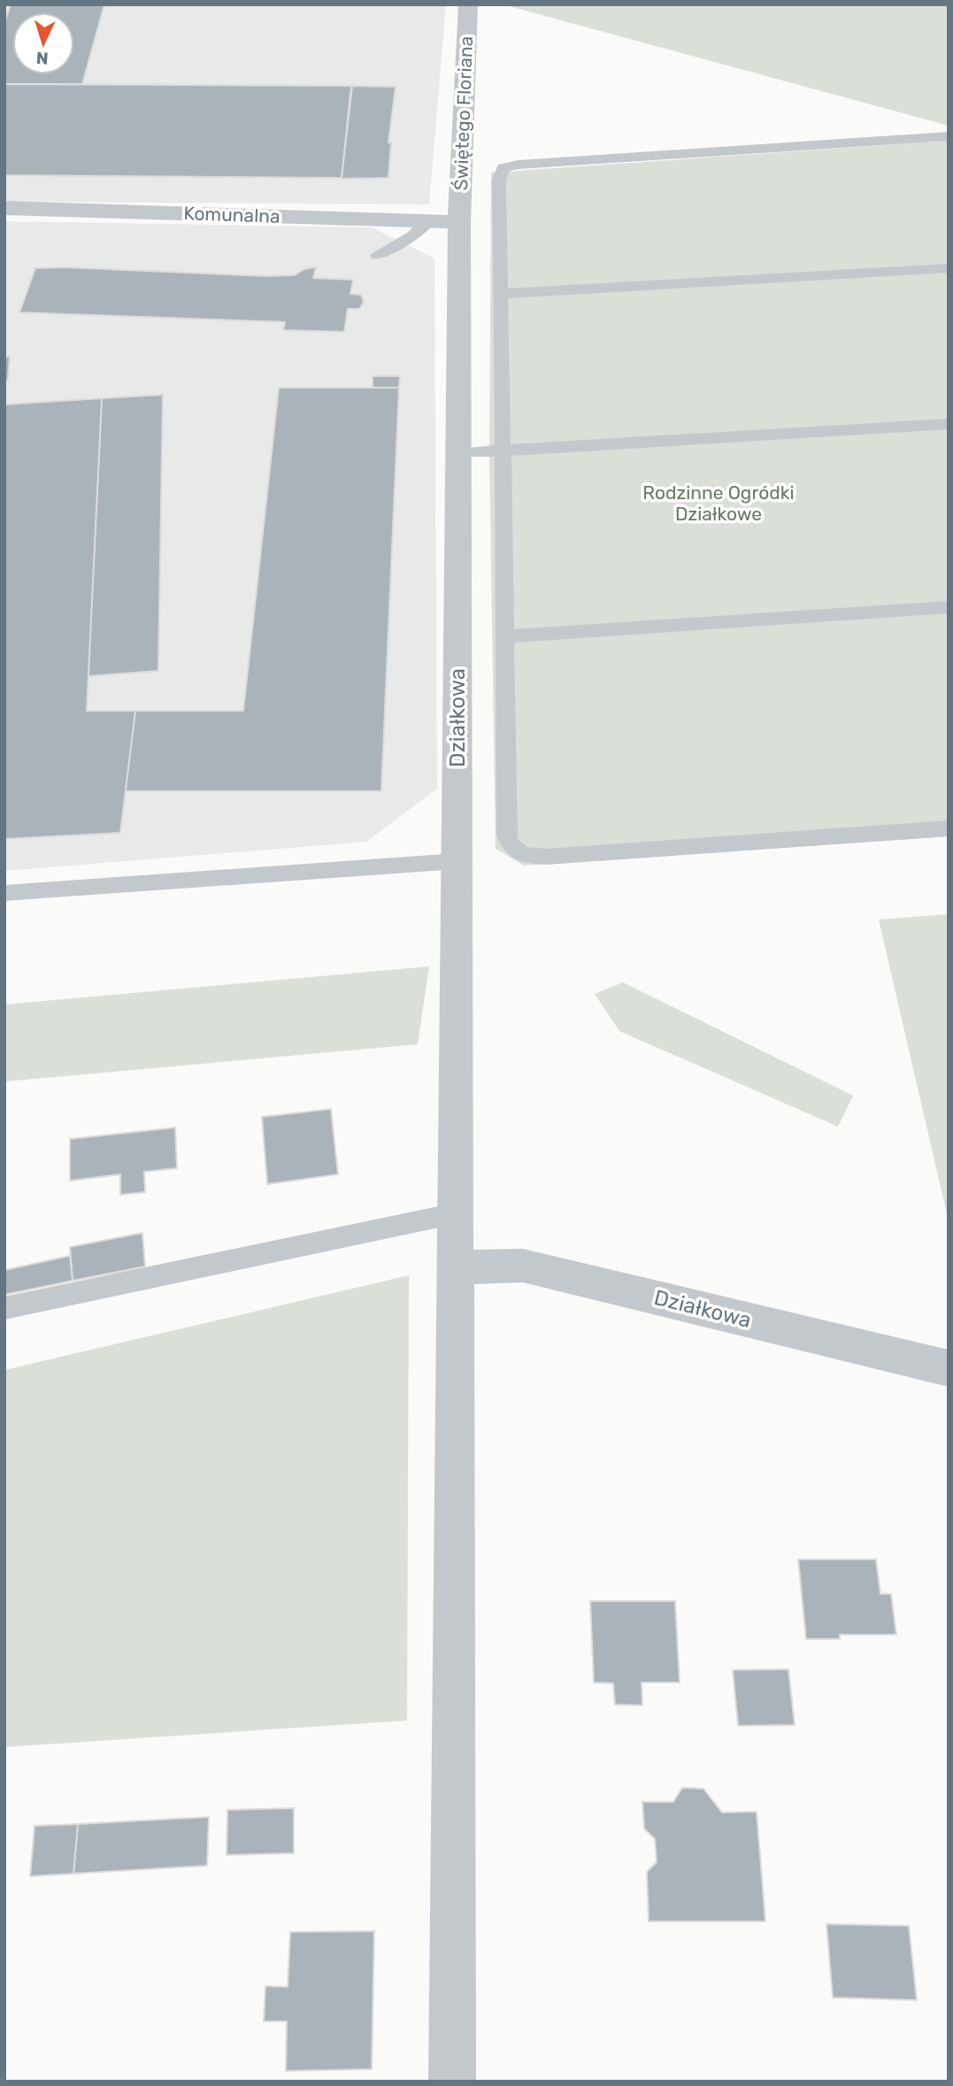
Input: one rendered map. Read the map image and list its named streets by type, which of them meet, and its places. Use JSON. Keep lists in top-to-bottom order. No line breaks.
{"streets":{"street":["Świętego Floriana","Komunalna","Działkowa"]},"crossings":[["Świętego Floriana","Komunalna"],["Świętego Floriana","Działkowa"],["Komunalna","Działkowa"]],"parks":["Rodzinne Ogródki Działkowe"],"north":"bottom"}
